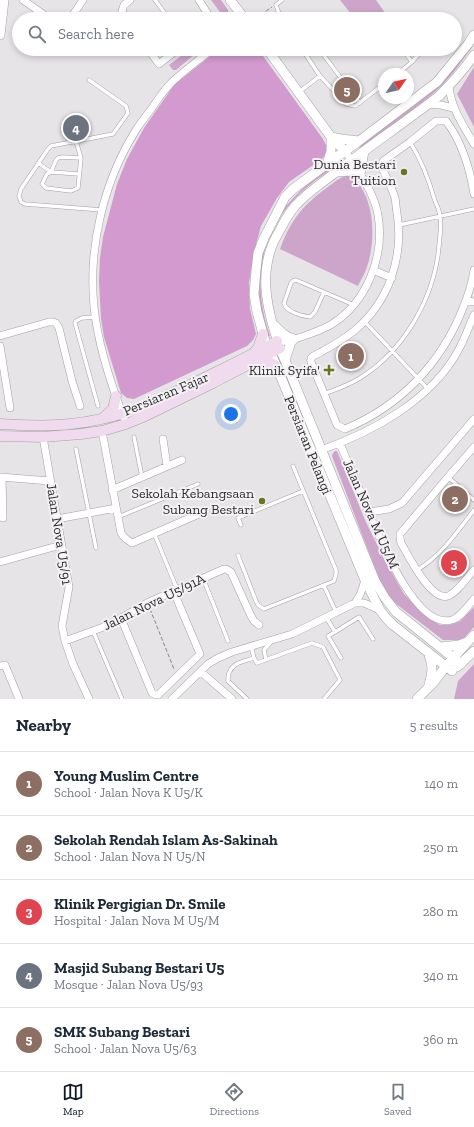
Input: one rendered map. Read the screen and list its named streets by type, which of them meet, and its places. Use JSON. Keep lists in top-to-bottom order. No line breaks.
{"streets":{"main road":["Persiaran Fajar"],"street":["Persiaran Pelangi","Jalan Nova M U5/M","Jalan Nova U5/91","Jalan Nova U5/91A"]},"crossings":[["Jalan Nova U5/91","Jalan Nova U5/91A"]],"places":{"other":["Dunia Bestari Tuition","Sekolah Kebangsaan Subang Bestari"],"health":["Klinik Syifa'"]},"north":"top right","page":{"search":"Search here","pins":["5","4","1","2","3"],"heading":["Nearby","5 results"],"list":[{"mark":"1","name":"Young Muslim Centre","note":"School · Jalan Nova K U5/K","value":"140 m"},{"mark":"2","name":"Sekolah Rendah Islam As-Sakinah","note":"School · Jalan Nova N U5/N","value":"250 m"},{"mark":"3","name":"Klinik Pergigian Dr. Smile","note":"Hospital · Jalan Nova M U5/M","value":"280 m"},{"mark":"4","name":"Masjid Subang Bestari U5","note":"Mosque · Jalan Nova U5/93","value":"340 m"},{"mark":"5","name":"SMK Subang Bestari","note":"School · Jalan Nova U5/63","value":"360 m"}],"nav":["Map","Directions","Saved"]}}
